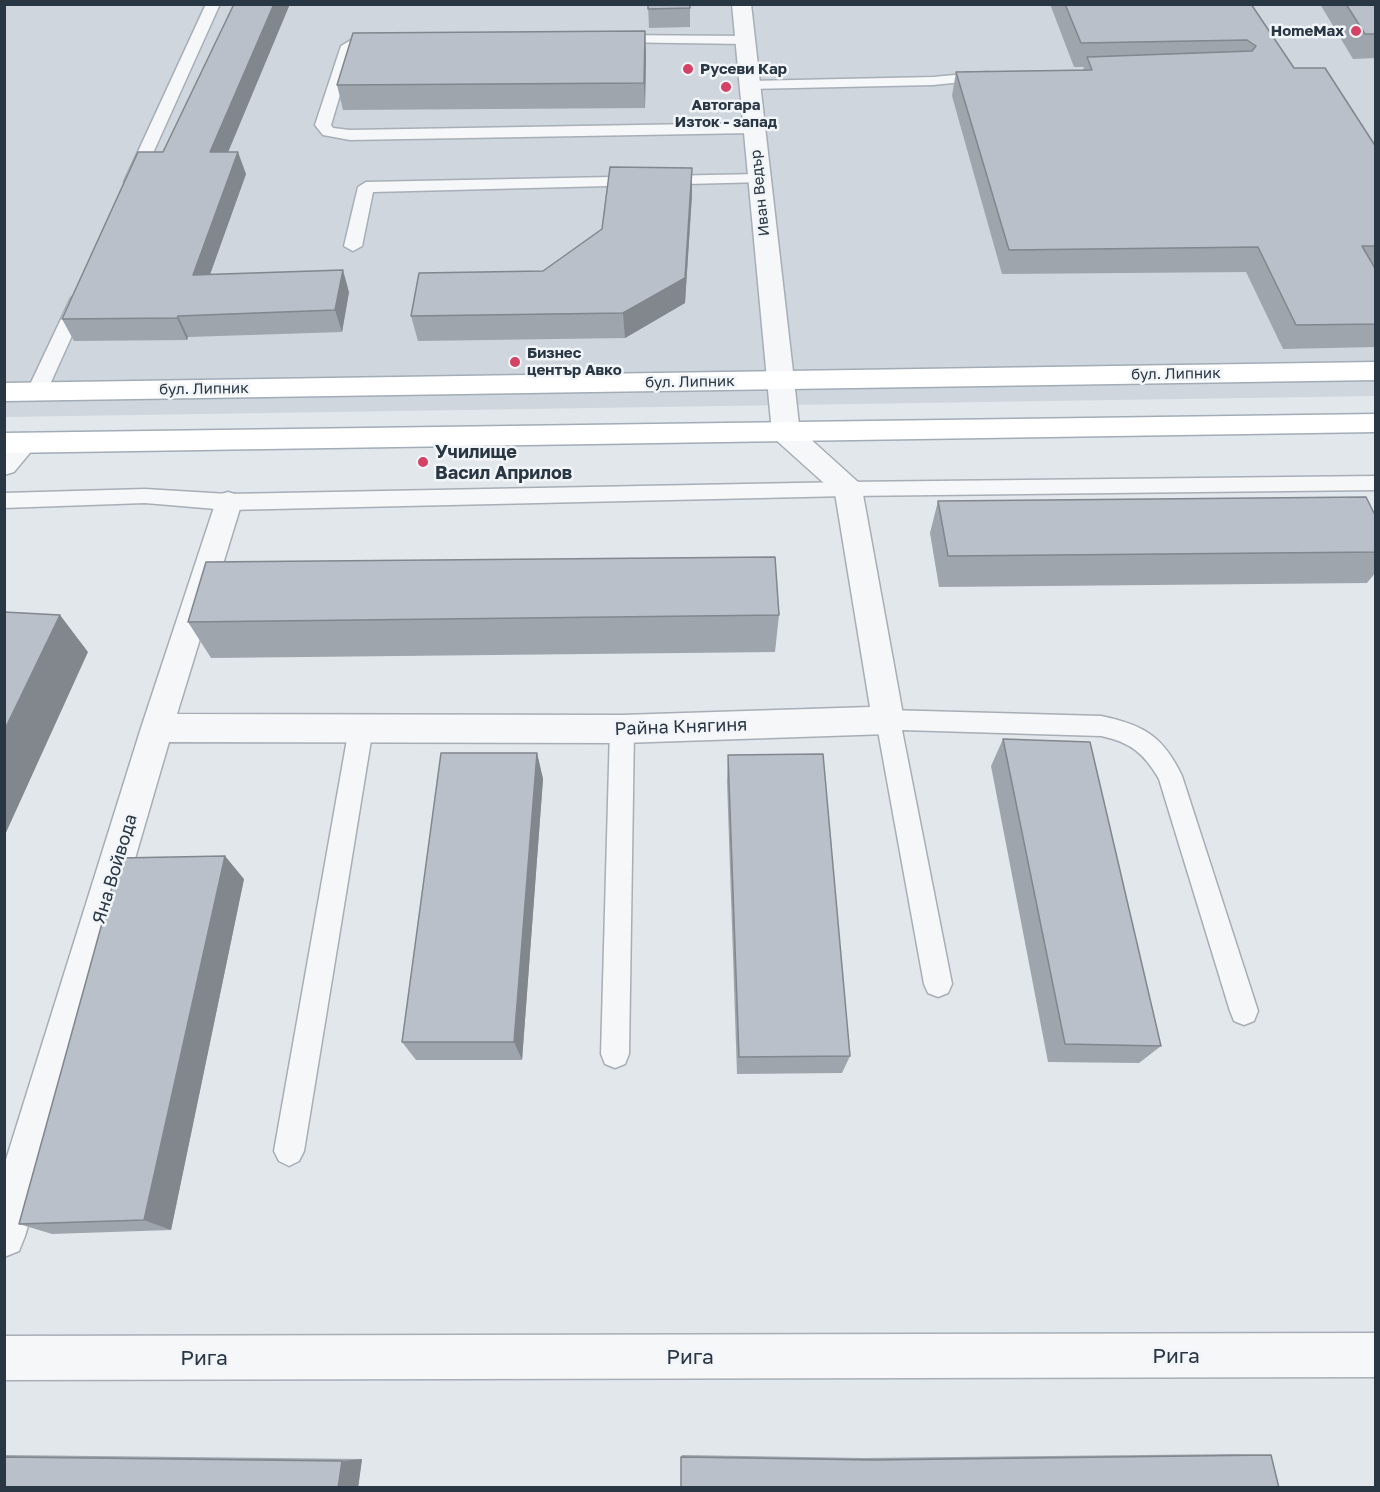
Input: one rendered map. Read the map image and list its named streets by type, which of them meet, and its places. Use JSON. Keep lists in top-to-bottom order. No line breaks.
{"streets":{"main road":["бул. Липник"],"street":["Иван Ведър","Райна Княгиня","Яна Войвода","Рига"]},"crossings":[["Иван Ведър","бул. Липник"],["Райна Княгиня","Яна Войвода"]],"places":["HomeMax","Русеви Кар","Автогара Изток - запад","Бизнес център Авко","Училище Васил Априлов"]}
